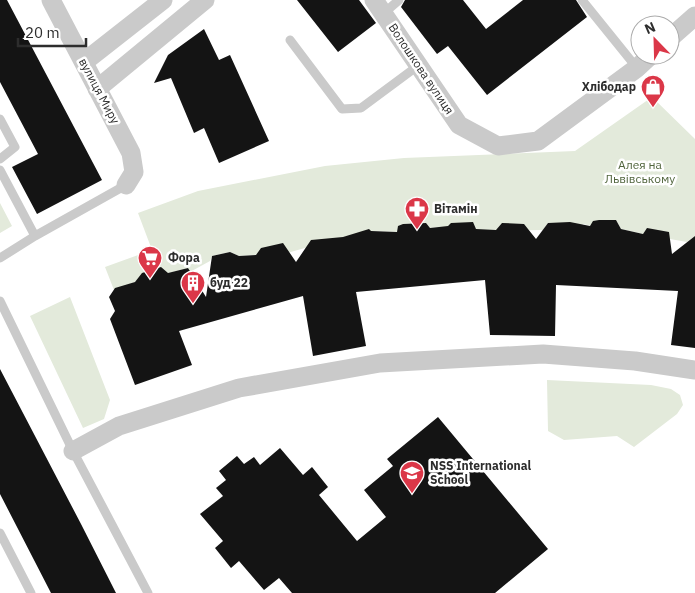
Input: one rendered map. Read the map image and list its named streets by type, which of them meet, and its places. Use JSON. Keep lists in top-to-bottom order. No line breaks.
{"streets":{"street":["Волошкова вулиця","вулиця Миру"]},"parks":["Алея на Львівському"],"places":{"shop":["Хлібодар"],"pharmacy":["Вітамін"],"supermarket":["Фора"],"building":["буд 22"],"school or university":["NSS International School"]},"scale_bar":"20 m","north":"top left"}
